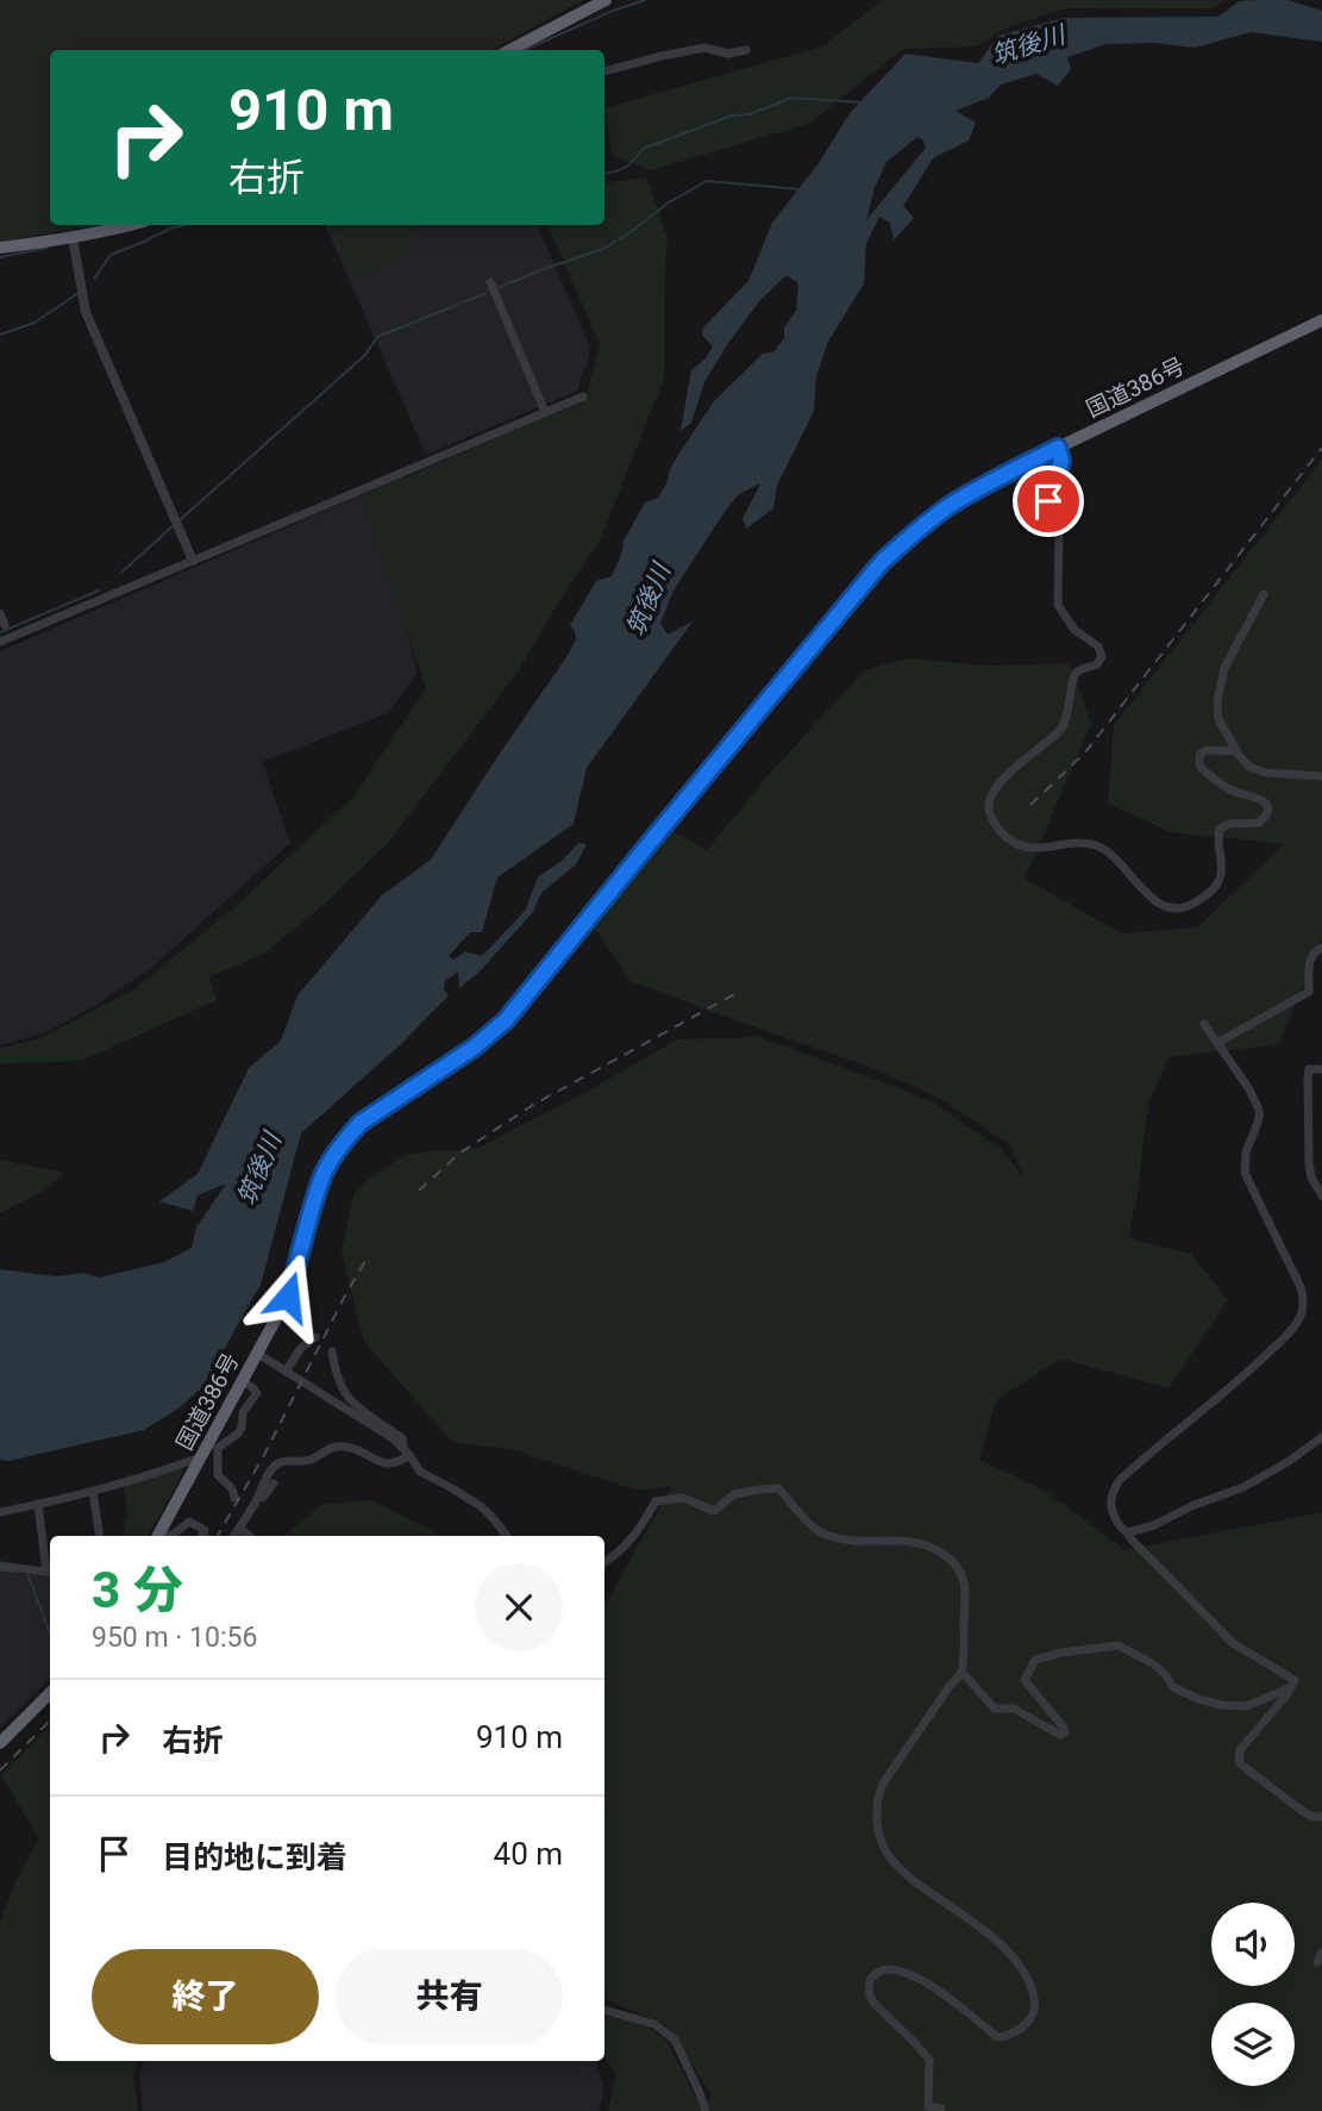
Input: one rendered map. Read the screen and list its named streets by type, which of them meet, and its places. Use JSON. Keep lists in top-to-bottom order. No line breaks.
{"streets":{"highway":["国道386号"]},"water":["筑後川"],"page":{"turn":["910 m","右折"],"heading":["3 分","950 m · 10:56"],"list":[{"name":"右折","value":"910 m"},{"name":"目的地に到着","value":"40 m"}],"buttons":["終了","共有"]}}
